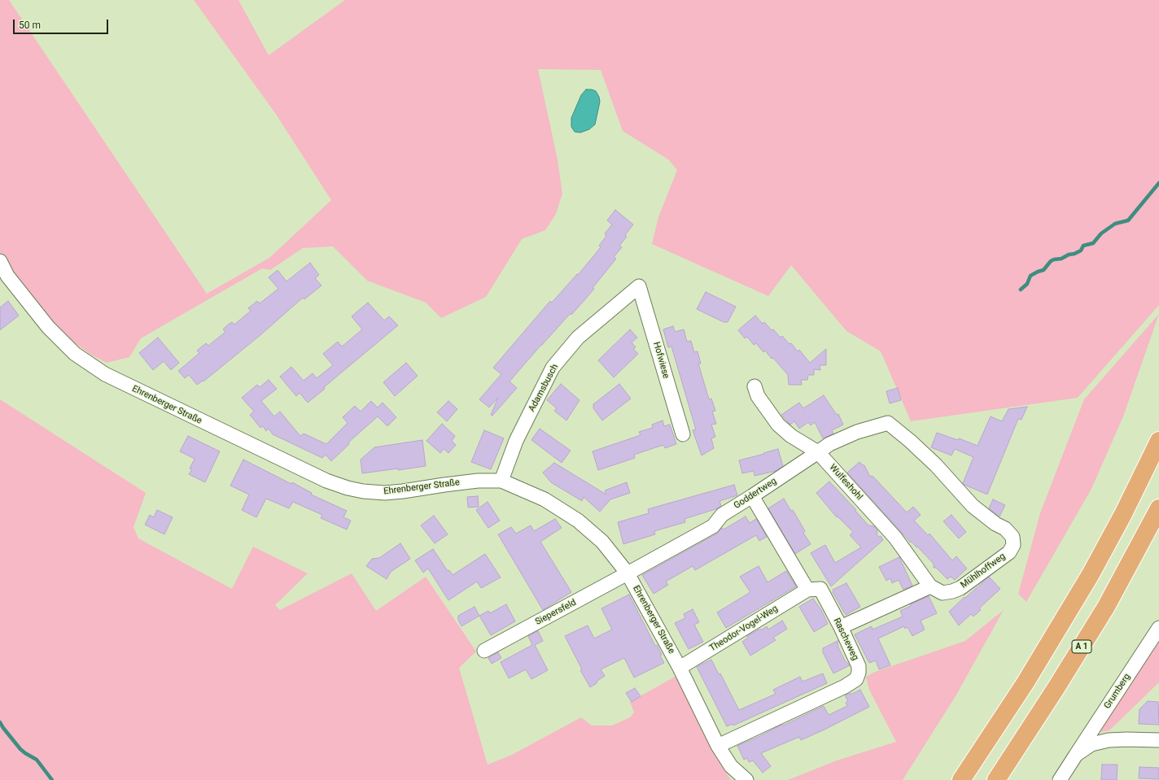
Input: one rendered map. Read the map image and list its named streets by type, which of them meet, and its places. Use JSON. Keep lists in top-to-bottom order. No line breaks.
{"streets":{"highway":["A 1"],"street":["Hofwiese","Adamsbusch","Ehrenberger Straße","Wulfeshohl","Goddertweg","Mühlhoffweg","Siepersfeld","Theodor-Vogel-Weg","Rascheweg","Grumberg"]},"crossings":[["Hofwiese","Adamsbusch"],["Adamsbusch","Ehrenberger Straße"],["Ehrenberger Straße","Goddertweg"],["Ehrenberger Straße","Siepersfeld"],["Ehrenberger Straße","Theodor-Vogel-Weg"],["Ehrenberger Straße","Rascheweg"],["Wulfeshohl","Goddertweg"],["Wulfeshohl","Mühlhoffweg"],["Goddertweg","Mühlhoffweg"],["Goddertweg","Siepersfeld"],["Theodor-Vogel-Weg","Rascheweg"]],"scale_bar":"50 m"}
